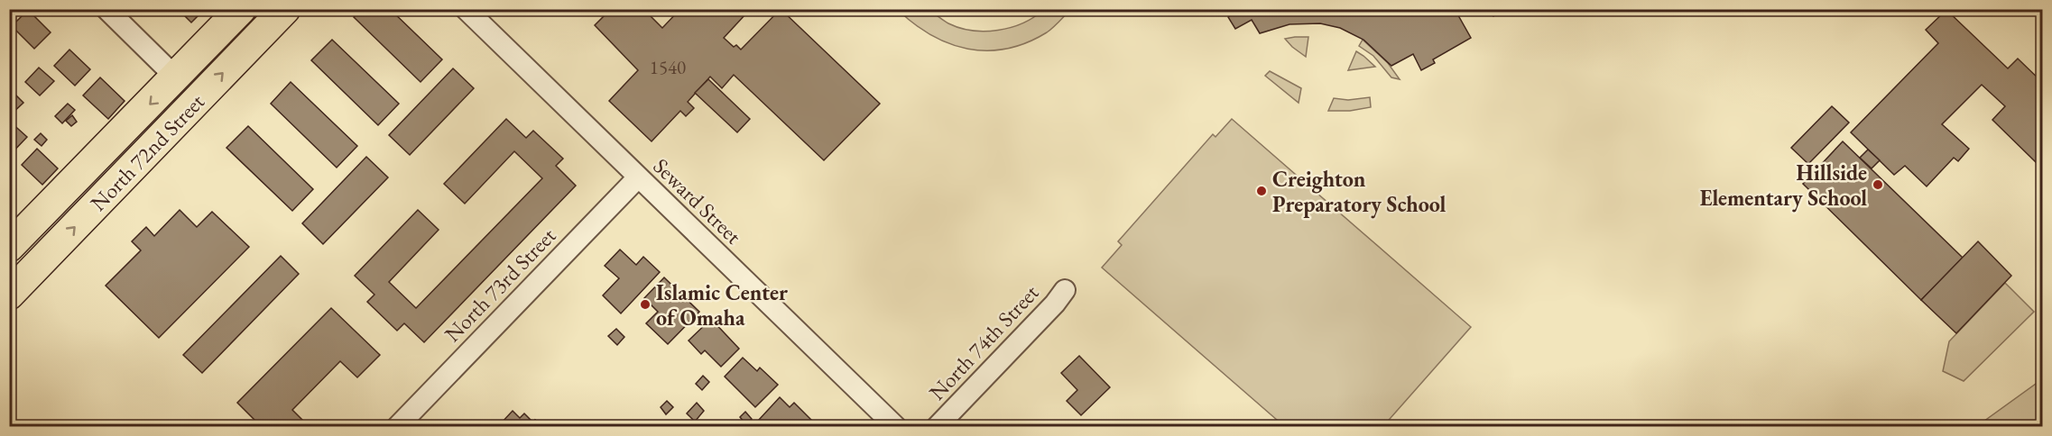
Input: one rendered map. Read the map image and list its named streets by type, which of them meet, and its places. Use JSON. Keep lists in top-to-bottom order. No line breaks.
{"streets":{"main road":["North 72nd Street"],"street":["Seward Street","North 73rd Street","North 74th Street"]},"crossings":[["Seward Street","North 73rd Street"]],"places":["Hillside Elementary School","Creighton Preparatory School","Islamic Center of Omaha"],"house_numbers":["1540"]}
